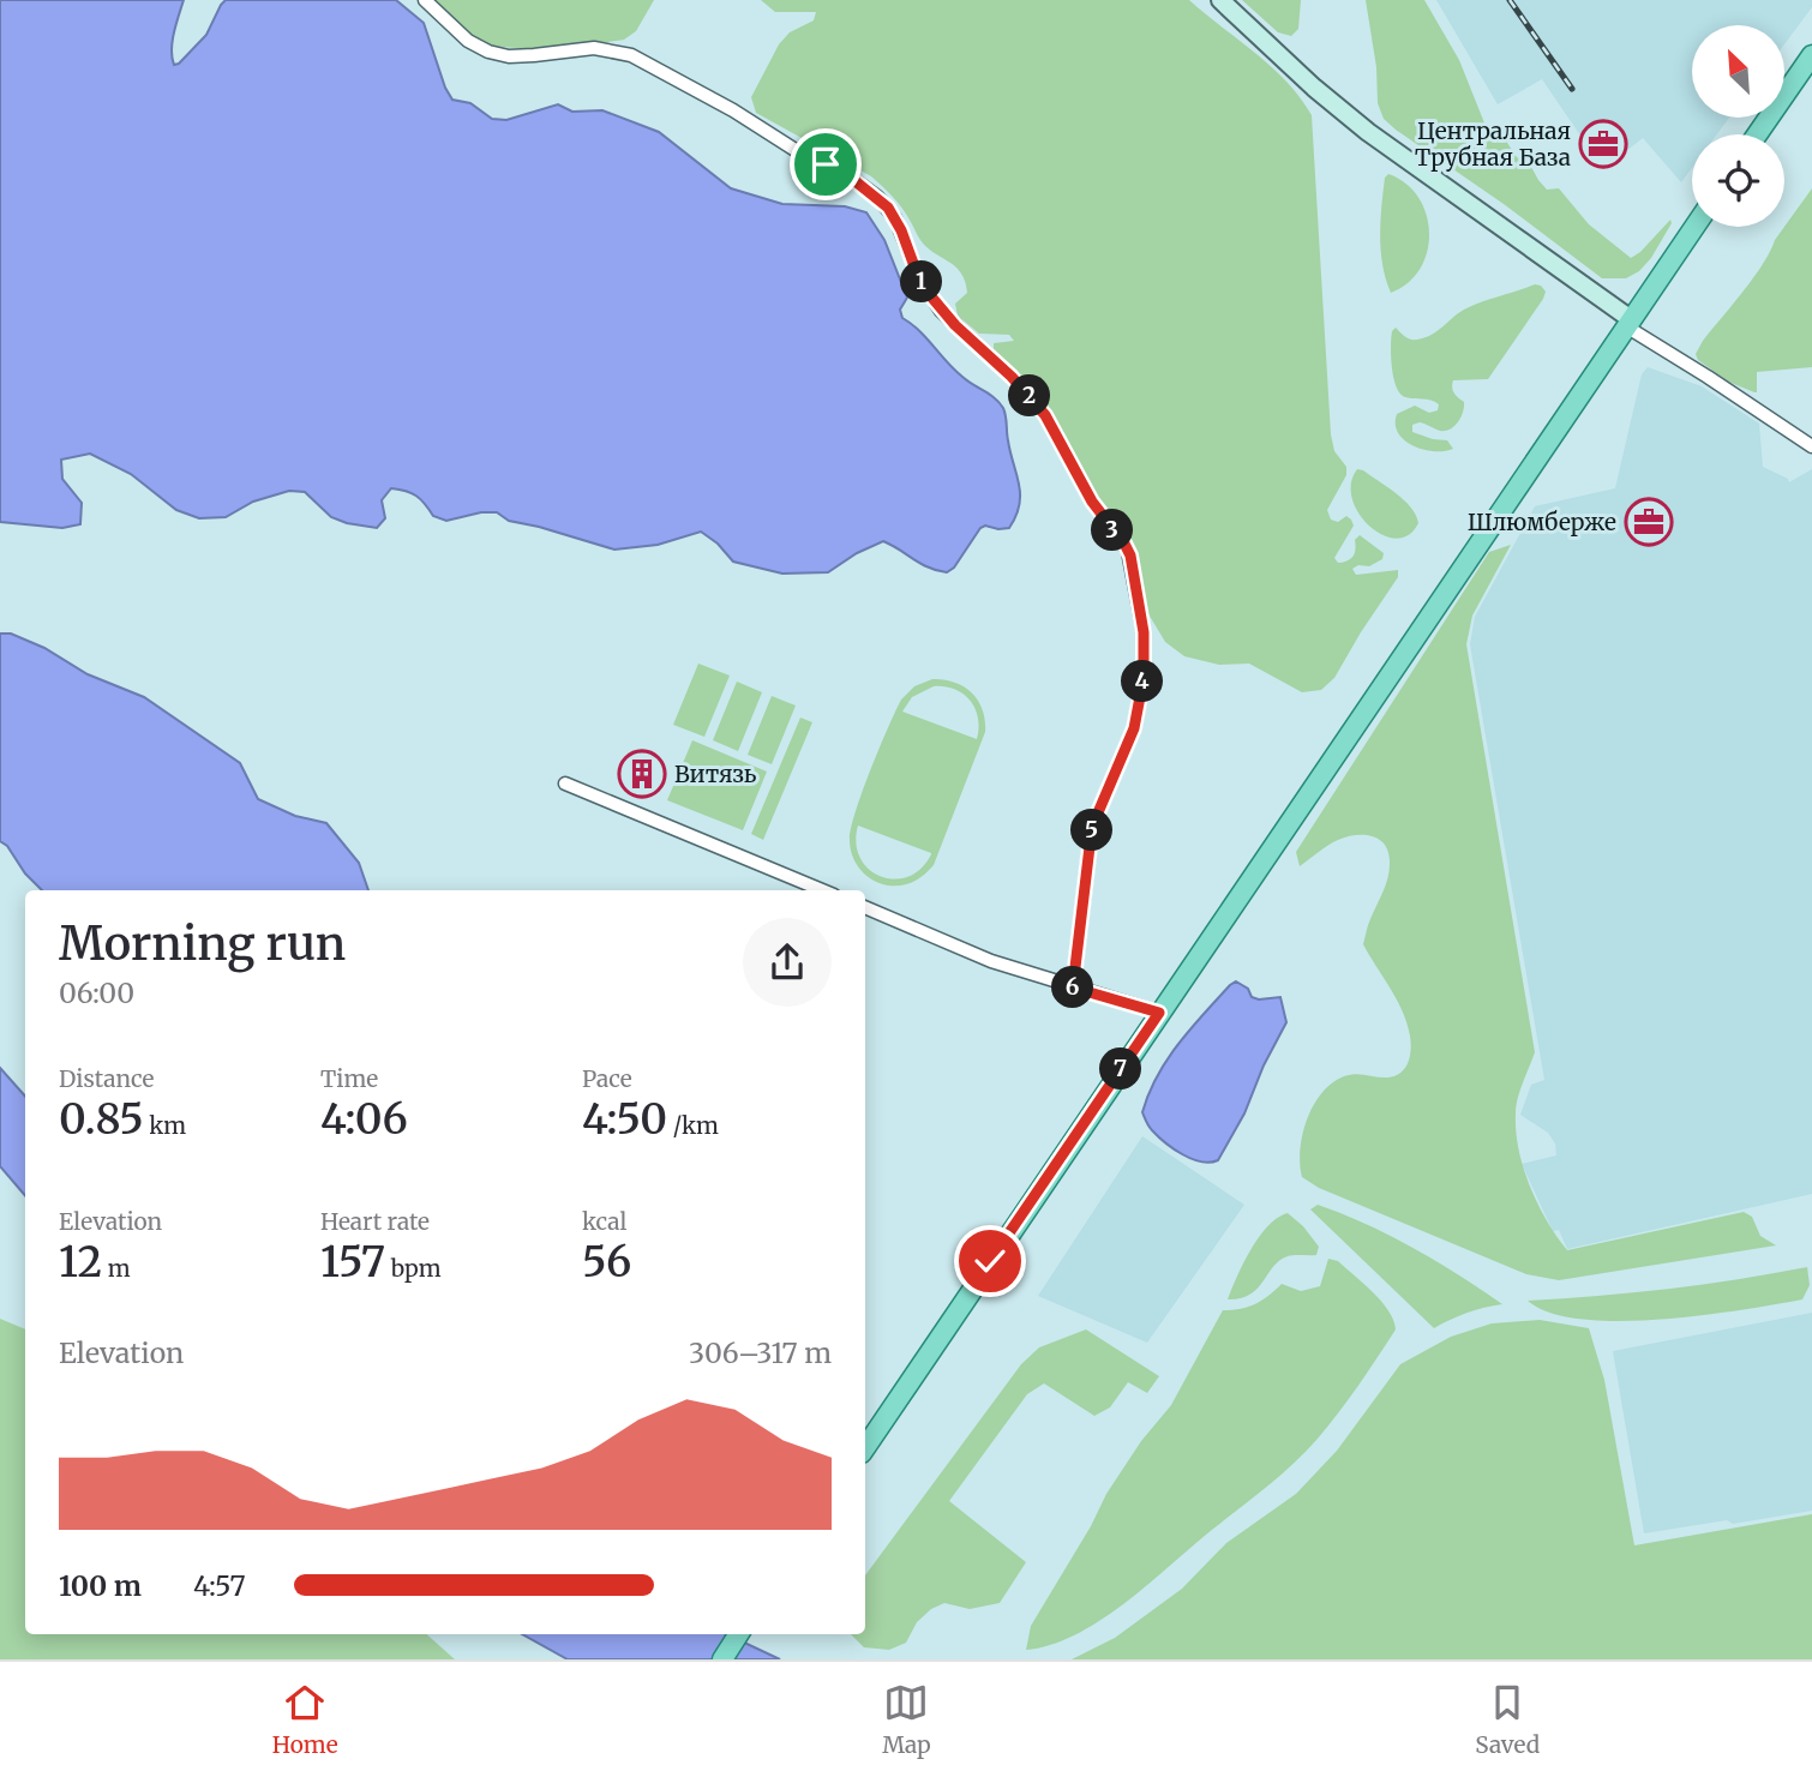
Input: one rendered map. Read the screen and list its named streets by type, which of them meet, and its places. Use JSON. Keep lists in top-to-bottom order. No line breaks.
{"places":{"office":["Центральная Трубная База","Шлюмберже"],"building":["Витязь"]},"north":"top left","page":{"pins":["1","2","3","4","5","6","7"],"heading":["Morning run","06:00"],"stats":[["Distance","0.85 km"],["Time","4:06"],["Pace","4:50 /km"],["Elevation","12 m"],["Heart rate","157 bpm"],["kcal","56"]],"chart":["Elevation","306–317 m"],"list":[{"name":"100 m","note":"4:57"}],"tabs":["Home","Map","Saved"]}}
